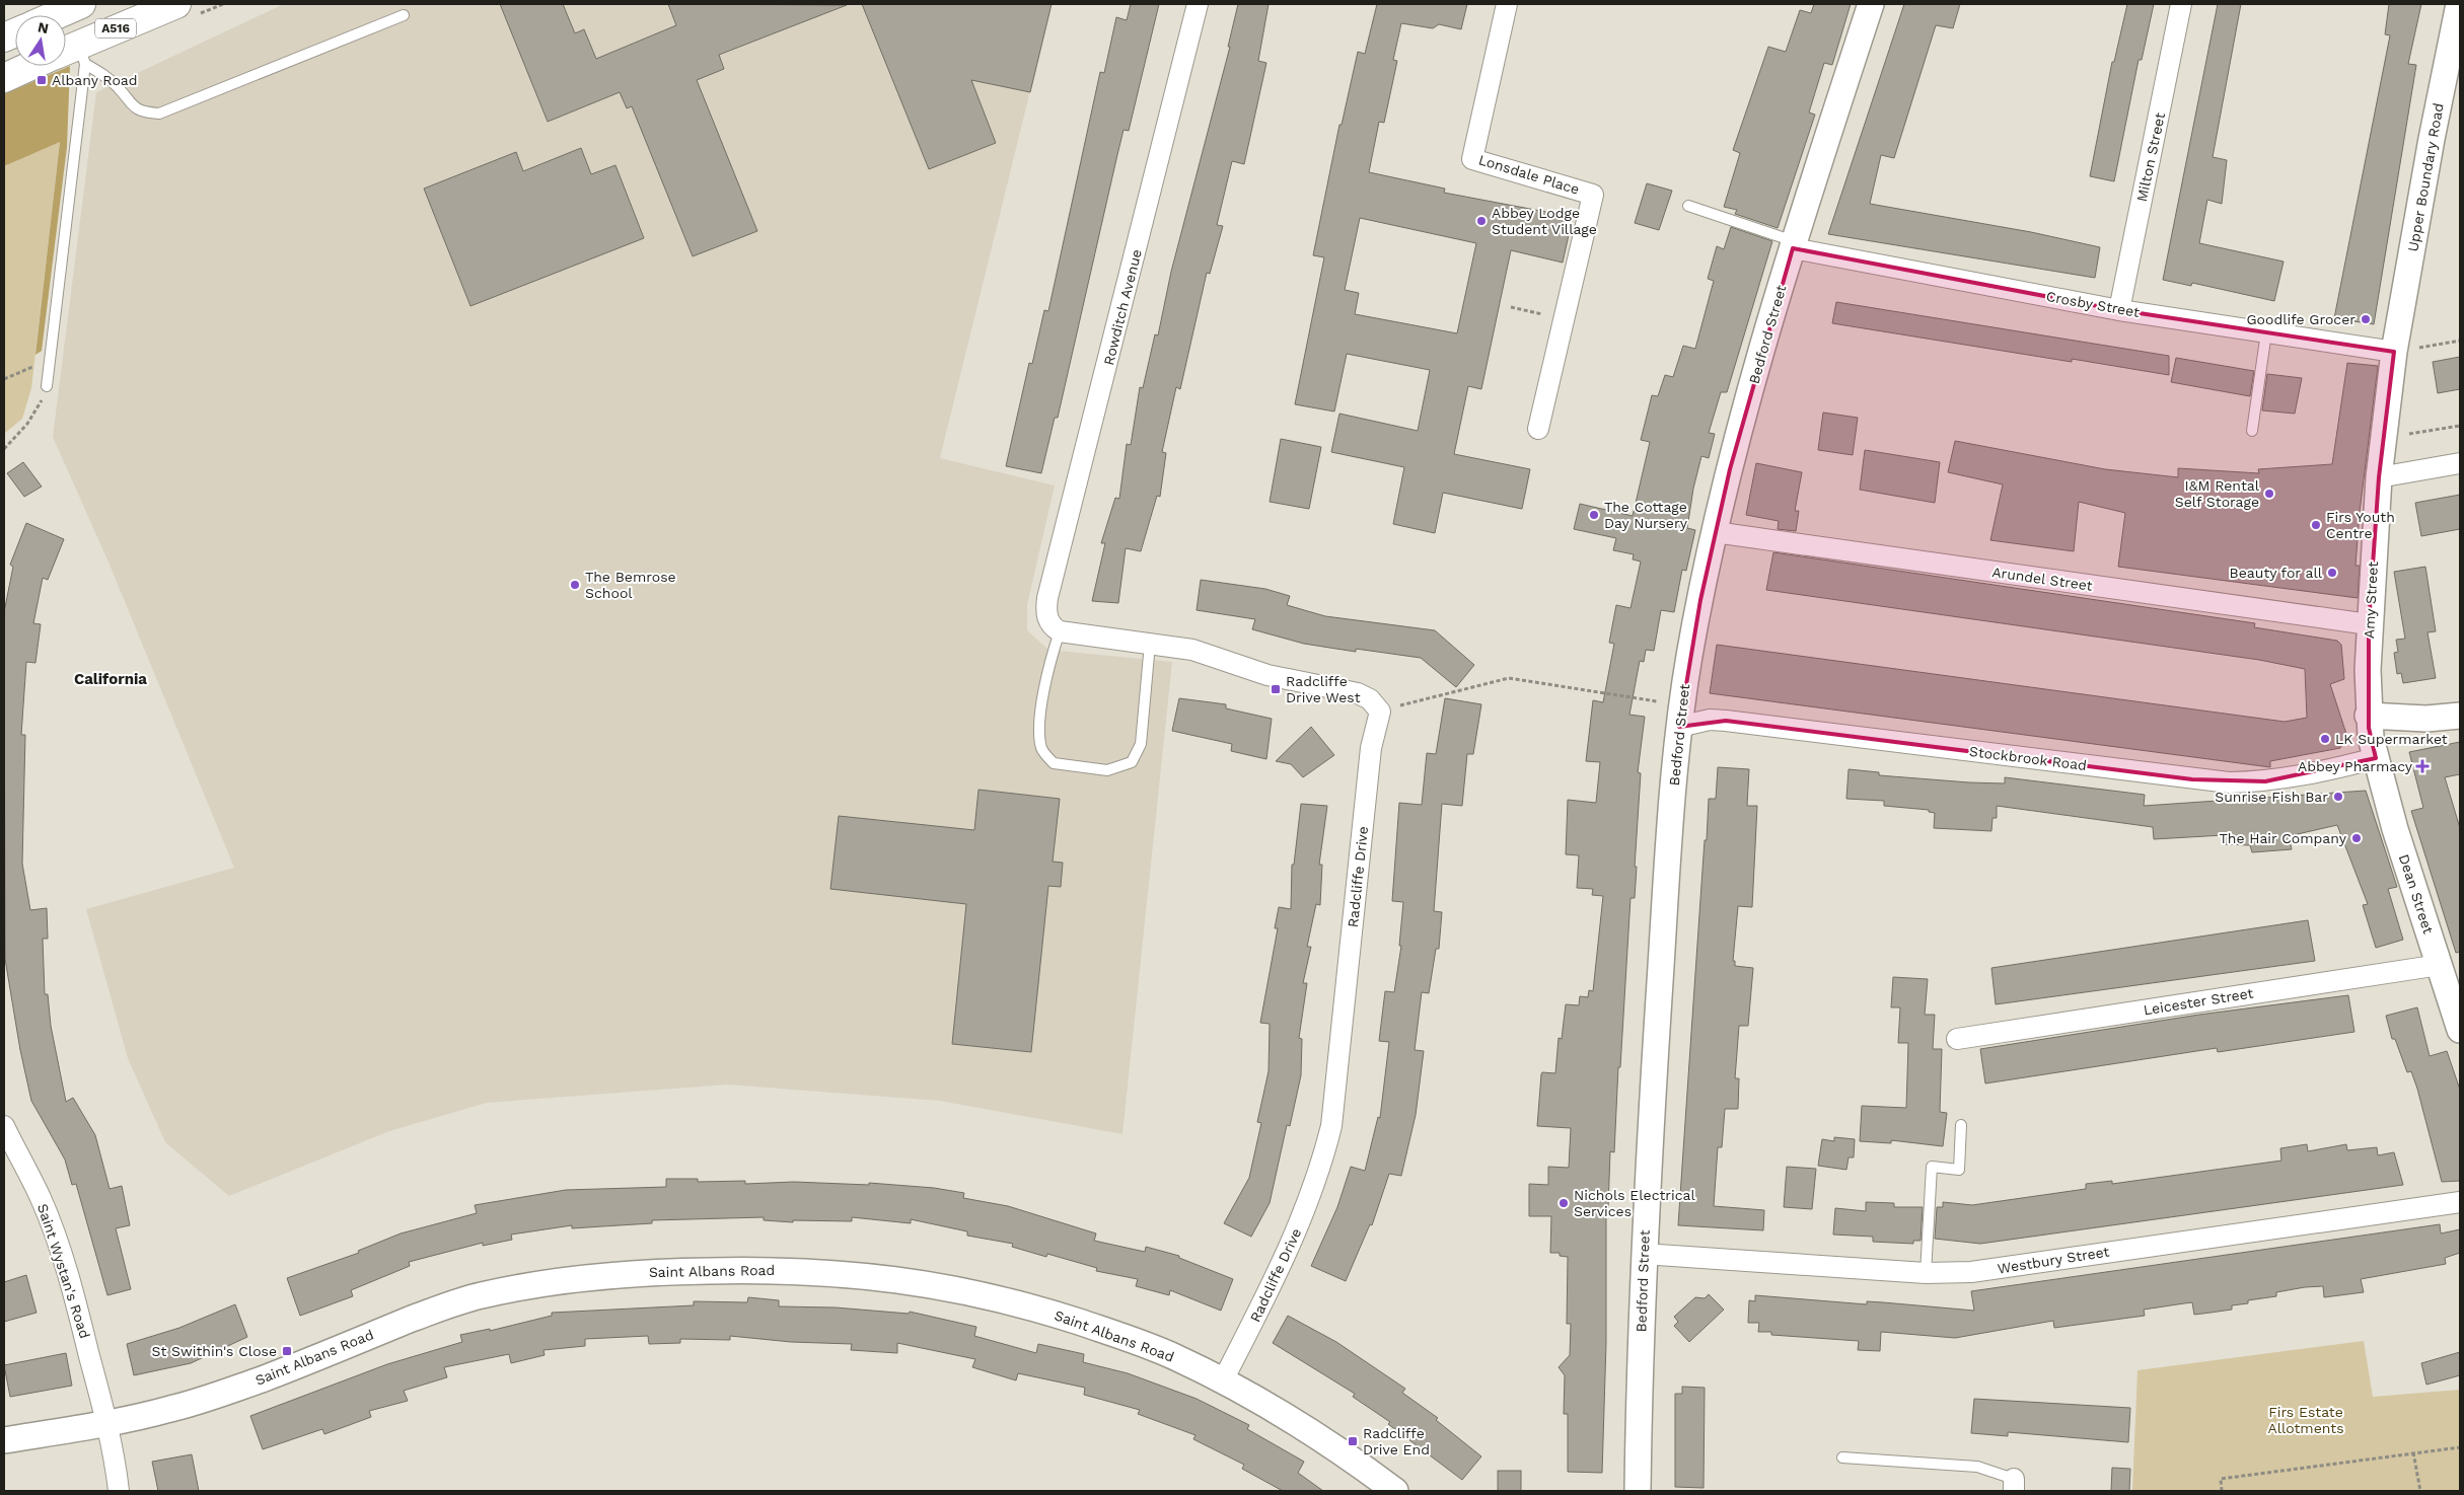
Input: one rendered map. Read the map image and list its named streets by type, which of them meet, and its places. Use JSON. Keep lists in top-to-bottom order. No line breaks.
{"streets":{"main road":["A516"],"street":["Milton Street","Lonsdale Place","Upper Boundary Road","Crosby Street","Rowditch Avenue","Bedford Street","Arundel Street","Amy Street","Stockbrook Road","Radcliffe Drive","Dean Street","Leicester Street","Westbury Street","Saint Wystan's Road","Saint Albans Road"]},"crossings":[["Milton Street","Crosby Street"],["Upper Boundary Road","Crosby Street"],["Upper Boundary Road","Amy Street"],["Crosby Street","Bedford Street"],["Crosby Street","Amy Street"],["Bedford Street","Arundel Street"],["Bedford Street","Stockbrook Road"],["Bedford Street","Westbury Street"],["Arundel Street","Amy Street"],["Amy Street","Stockbrook Road"],["Amy Street","Dean Street"],["Stockbrook Road","Dean Street"],["Radcliffe Drive","Saint Albans Road"],["Dean Street","Leicester Street"],["Saint Wystan's Road","Saint Albans Road"]],"districts":["California"],"parks":["Firs Estate Allotments"],"places":{"transit":["Albany Road","Radcliffe Drive West","St Swithin's Close","Radcliffe Drive End"],"other":["Abbey Lodge Student Village","Goodlife Grocer","I&M Rental Self Storage","The Cottage Day Nursery","Firs Youth Centre","Beauty for all","The Bemrose School","LK Supermarket","Sunrise Fish Bar","The Hair Company","Nichols Electrical Services"],"health":["Abbey Pharmacy"]},"north":"top"}
